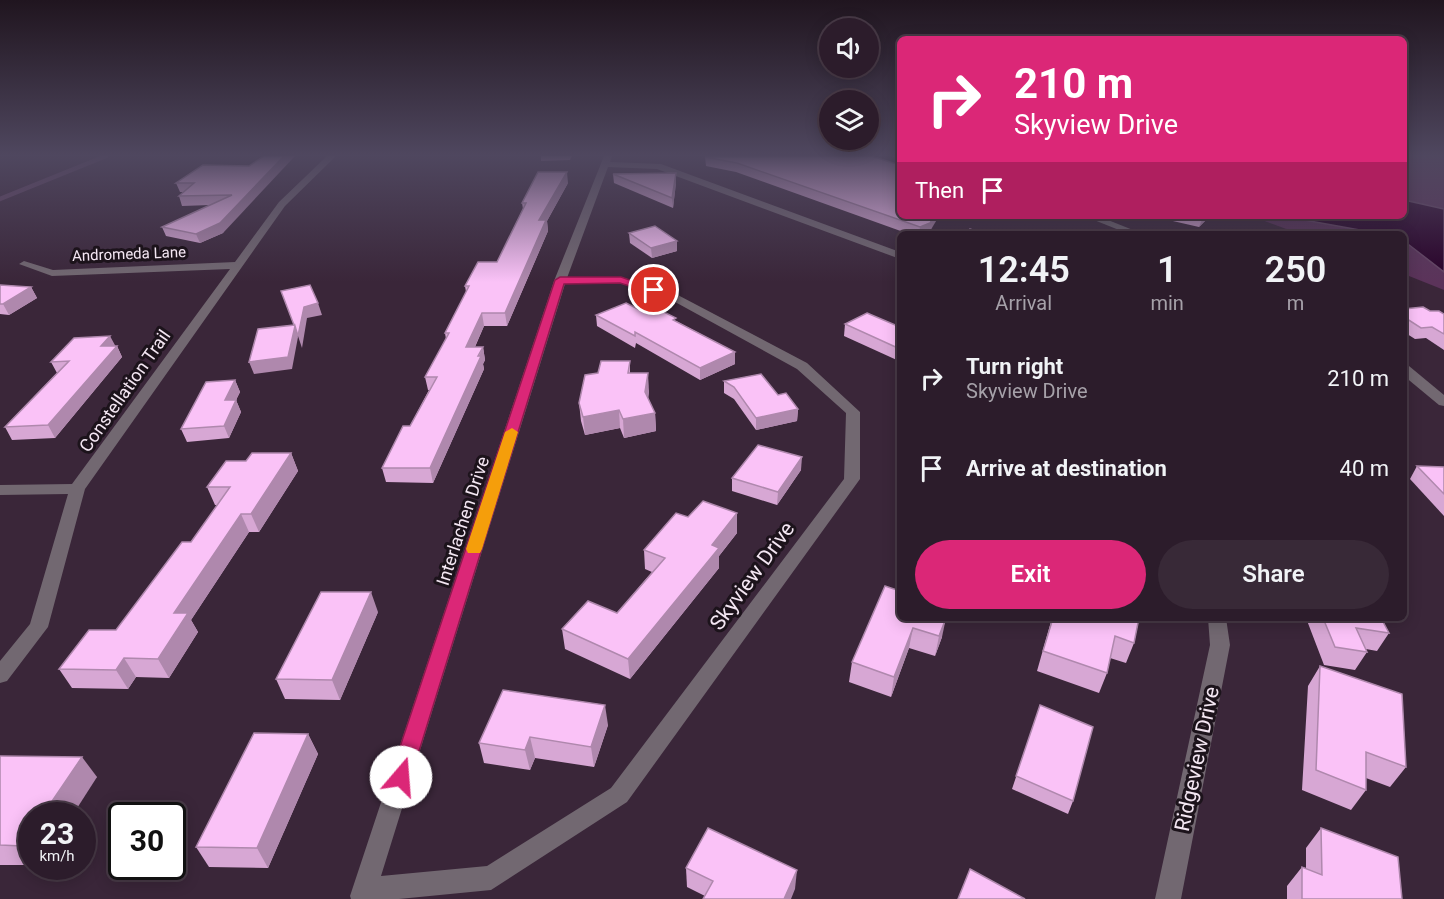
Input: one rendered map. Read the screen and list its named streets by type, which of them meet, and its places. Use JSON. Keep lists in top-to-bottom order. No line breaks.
{"streets":{"street":["Andromeda Lane","Constellation Trail","Interlachen Drive","Skyview Drive","Ridgeview Drive"]},"crossings":[["Andromeda Lane","Constellation Trail"],["Interlachen Drive","Skyview Drive"]],"page":{"turn":["210 m","Skyview Drive"],"then":"Then","eta":["12:45","Arrival","1","min","250","m"],"list":[{"name":"Turn right","note":"Skyview Drive","value":"210 m"},{"name":"Arrive at destination","value":"40 m"}],"buttons":["Exit","Share"],"speed":"23 km/h","limit":"30"}}
